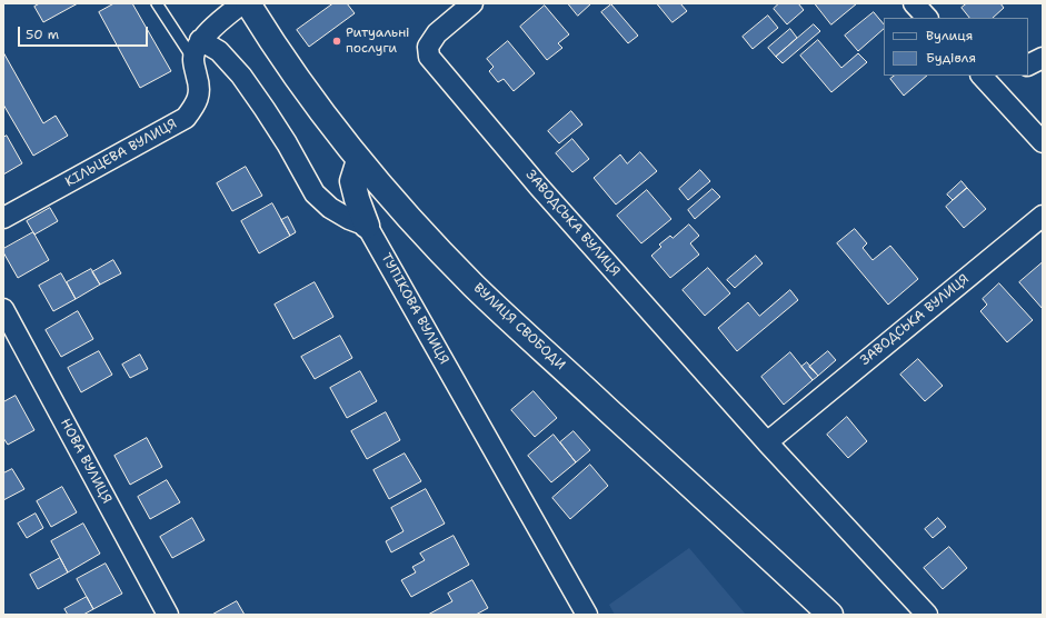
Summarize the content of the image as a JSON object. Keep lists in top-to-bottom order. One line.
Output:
{"streets":{"main road":["ВУЛИЦЯ СВОБОДИ"],"street":["КІЛЬЦЕВА ВУЛИЦЯ","ЗАВОДСЬКА ВУЛИЦЯ","ТУПІКОВА ВУЛИЦЯ","НОВА ВУЛИЦЯ"]},"places":["Ритуальні послуги"],"legend":["Вулиця","Будівля"],"scale_bar":"50 m"}
